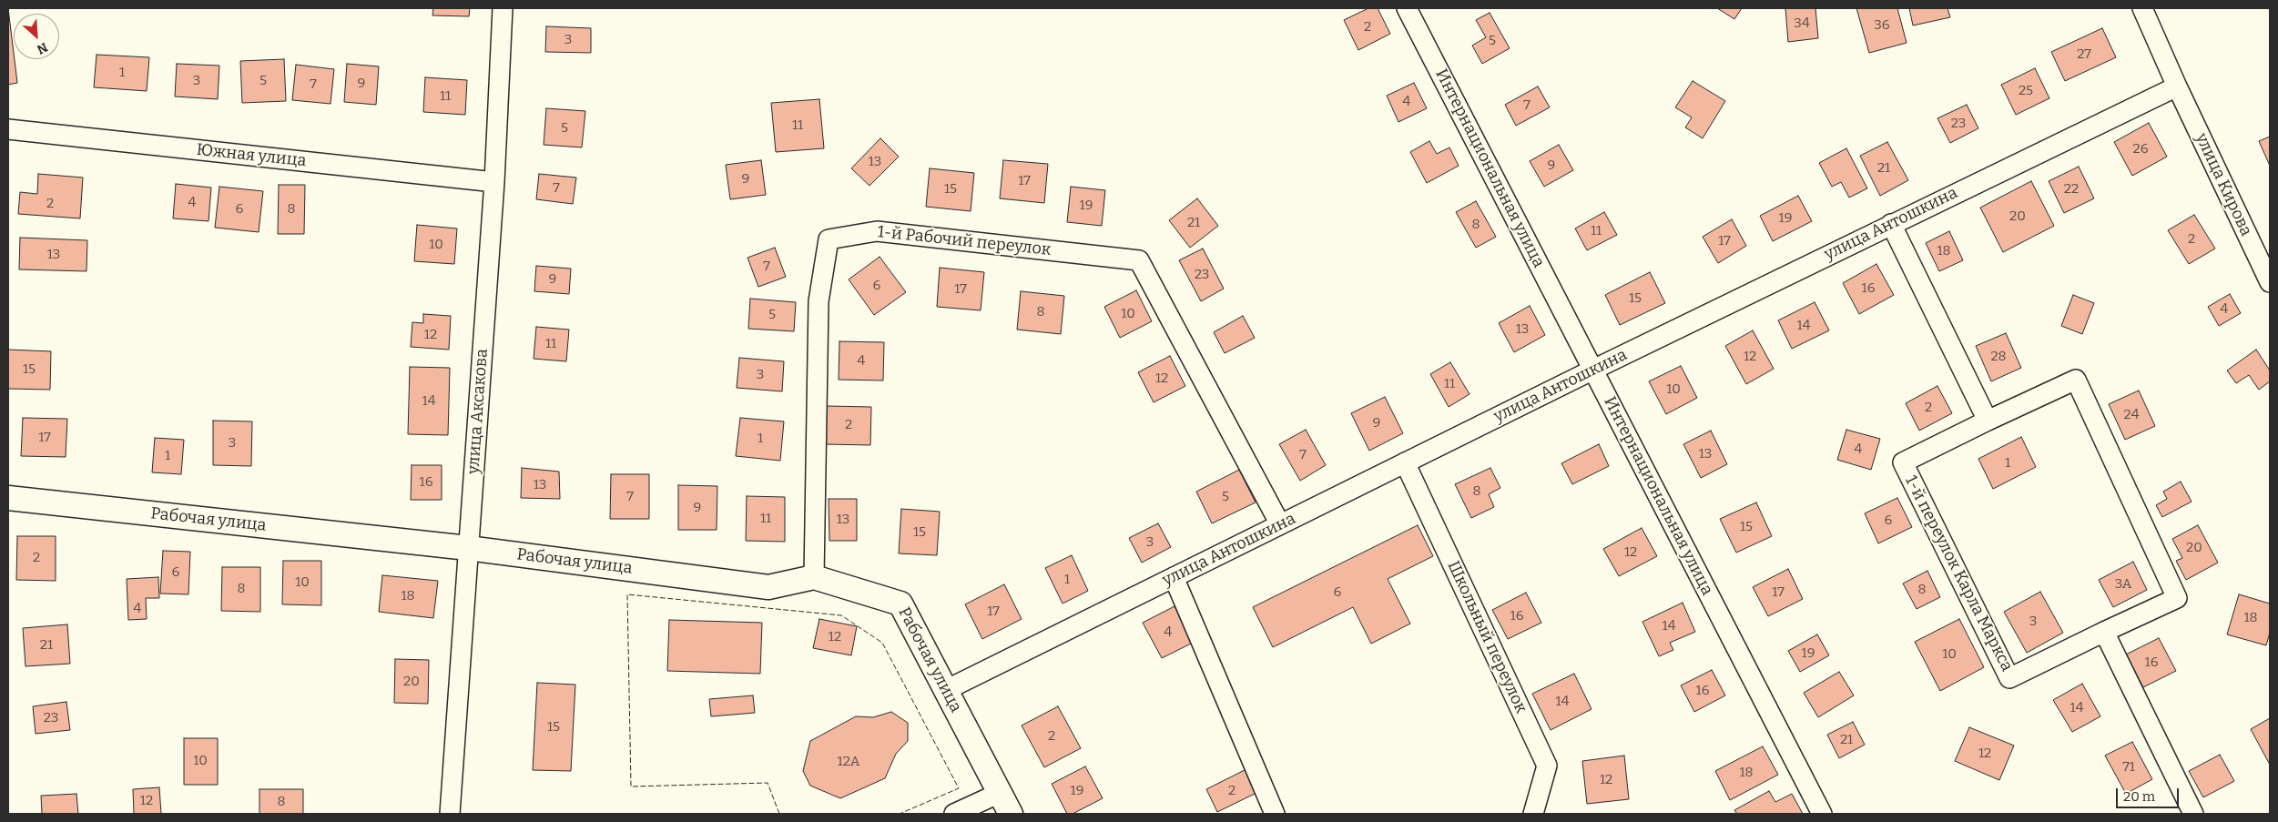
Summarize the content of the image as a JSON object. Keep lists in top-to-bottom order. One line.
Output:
{"streets":{"street":["Южная улица","Интернациональная улица","улица Кирова","улица Антошкина","1-й Рабочий переулок","улица Аксакова","Рабочая улица","1-й переулок Карла Маркса","Школьный переулок"]},"crossings":[["Южная улица","улица Аксакова"],["Интернациональная улица","улица Антошкина"],["улица Кирова","улица Антошкина"],["улица Антошкина","1-й Рабочий переулок"],["улица Антошкина","Рабочая улица"],["улица Антошкина","Школьный переулок"],["1-й Рабочий переулок","Рабочая улица"],["улица Аксакова","Рабочая улица"]],"house_numbers":["34","36","2","3","5","27","1","3","5","9","7","25","11","4","7","23","11","5","26","13","9","21","9","17","7","15","22","4","2","19","6","8","20","19","21","8","11","2","17","10","18","13","7","23","9","6","16","17","15","4","8","10","5","14","13","12","11","12","28","4","15","3","12","11","10","14","2","24","9","2","17","1","3","4","13","7","1","1","16","13","8","7","5","9","11","13","6","15","15","3","20","12","2","6","1","10","3А","8","8","6","17","18","4","17","16","18","3","14","4","12","21","19","10","16","20","16","14","14","23","15","2","21","12","10","12А","71","18","12","19","2","12","8"],"scale_bar":"20 m","north":"bottom right"}
